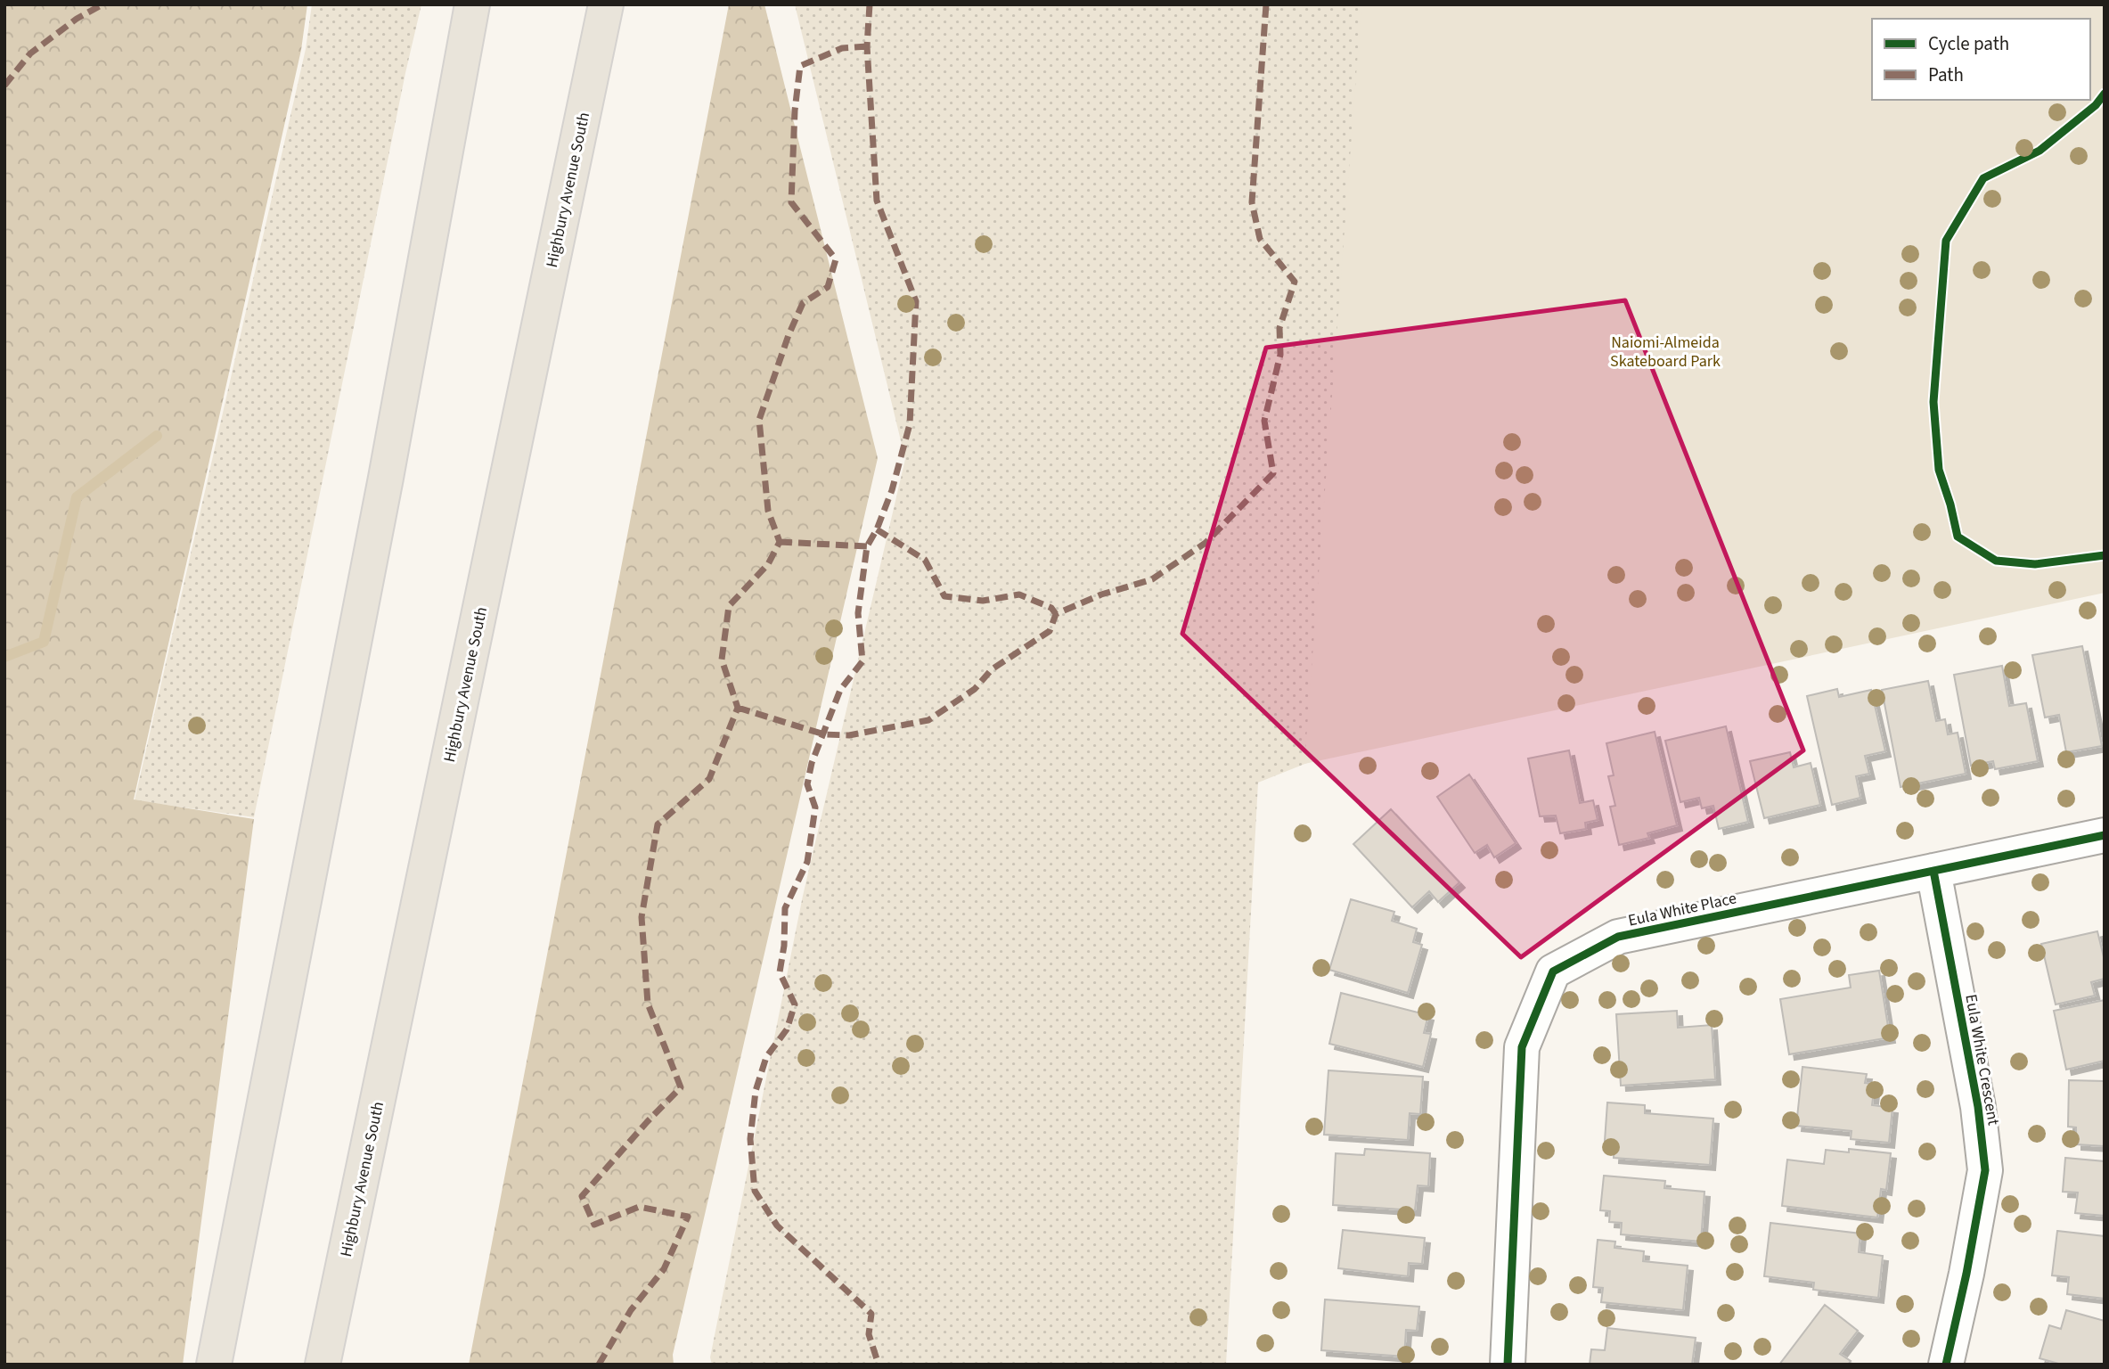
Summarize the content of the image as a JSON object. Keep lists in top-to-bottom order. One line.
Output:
{"streets":{"highway":["Highbury Avenue South"],"street":["Eula White Place","Eula White Crescent"]},"crossings":[["Eula White Place","Eula White Crescent"]],"parks":["Naiomi-Almeida Skateboard Park"],"legend":["Cycle path","Path"]}
